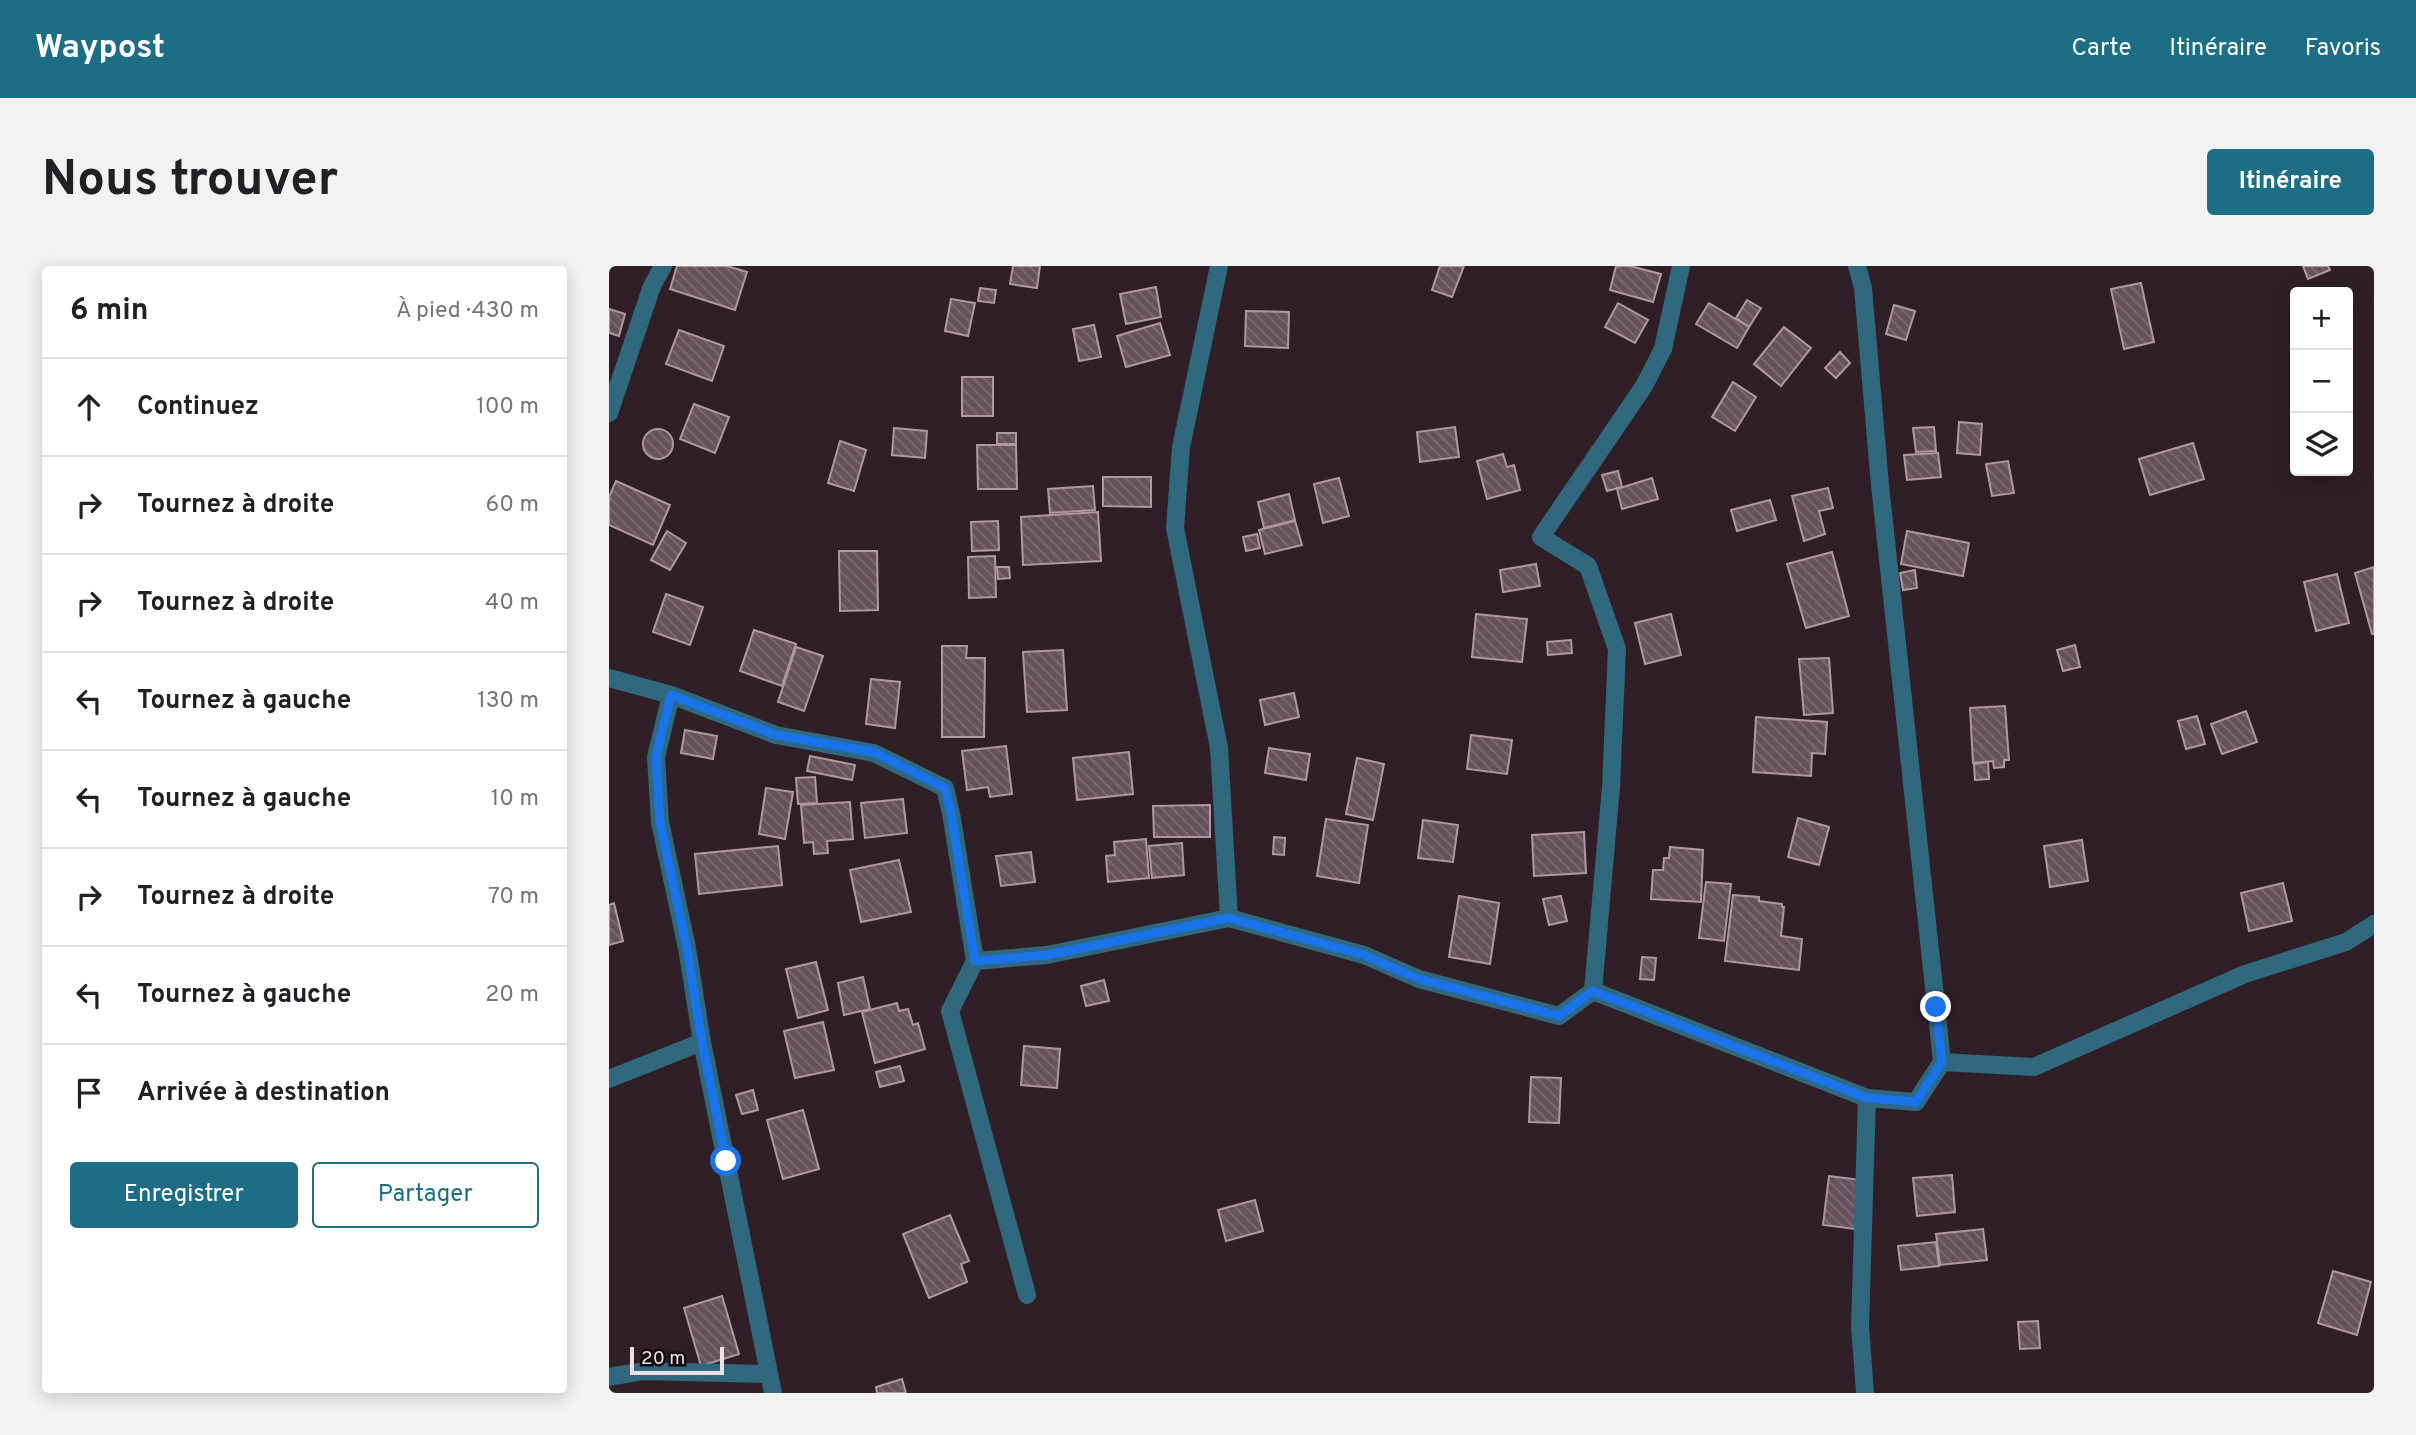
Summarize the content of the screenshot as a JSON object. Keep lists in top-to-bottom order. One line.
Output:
{"scale_bar":"20 m","page":{"header":"Waypost","nav":["Carte","Itinéraire","Favoris"],"buttons":["Itinéraire",["Enregistrer","Partager"]],"title":"Nous trouver","heading":["6 min","À pied · 430 m"],"map_buttons":["+","−"],"list":[["Continuez","100 m"],["Tournez à droite","60 m"],["Tournez à droite","40 m"],["Tournez à gauche","130 m"],["Tournez à gauche","10 m"],["Tournez à droite","70 m"],["Tournez à gauche","20 m"],"Arrivée à destination"],"scale":"20 m"}}
